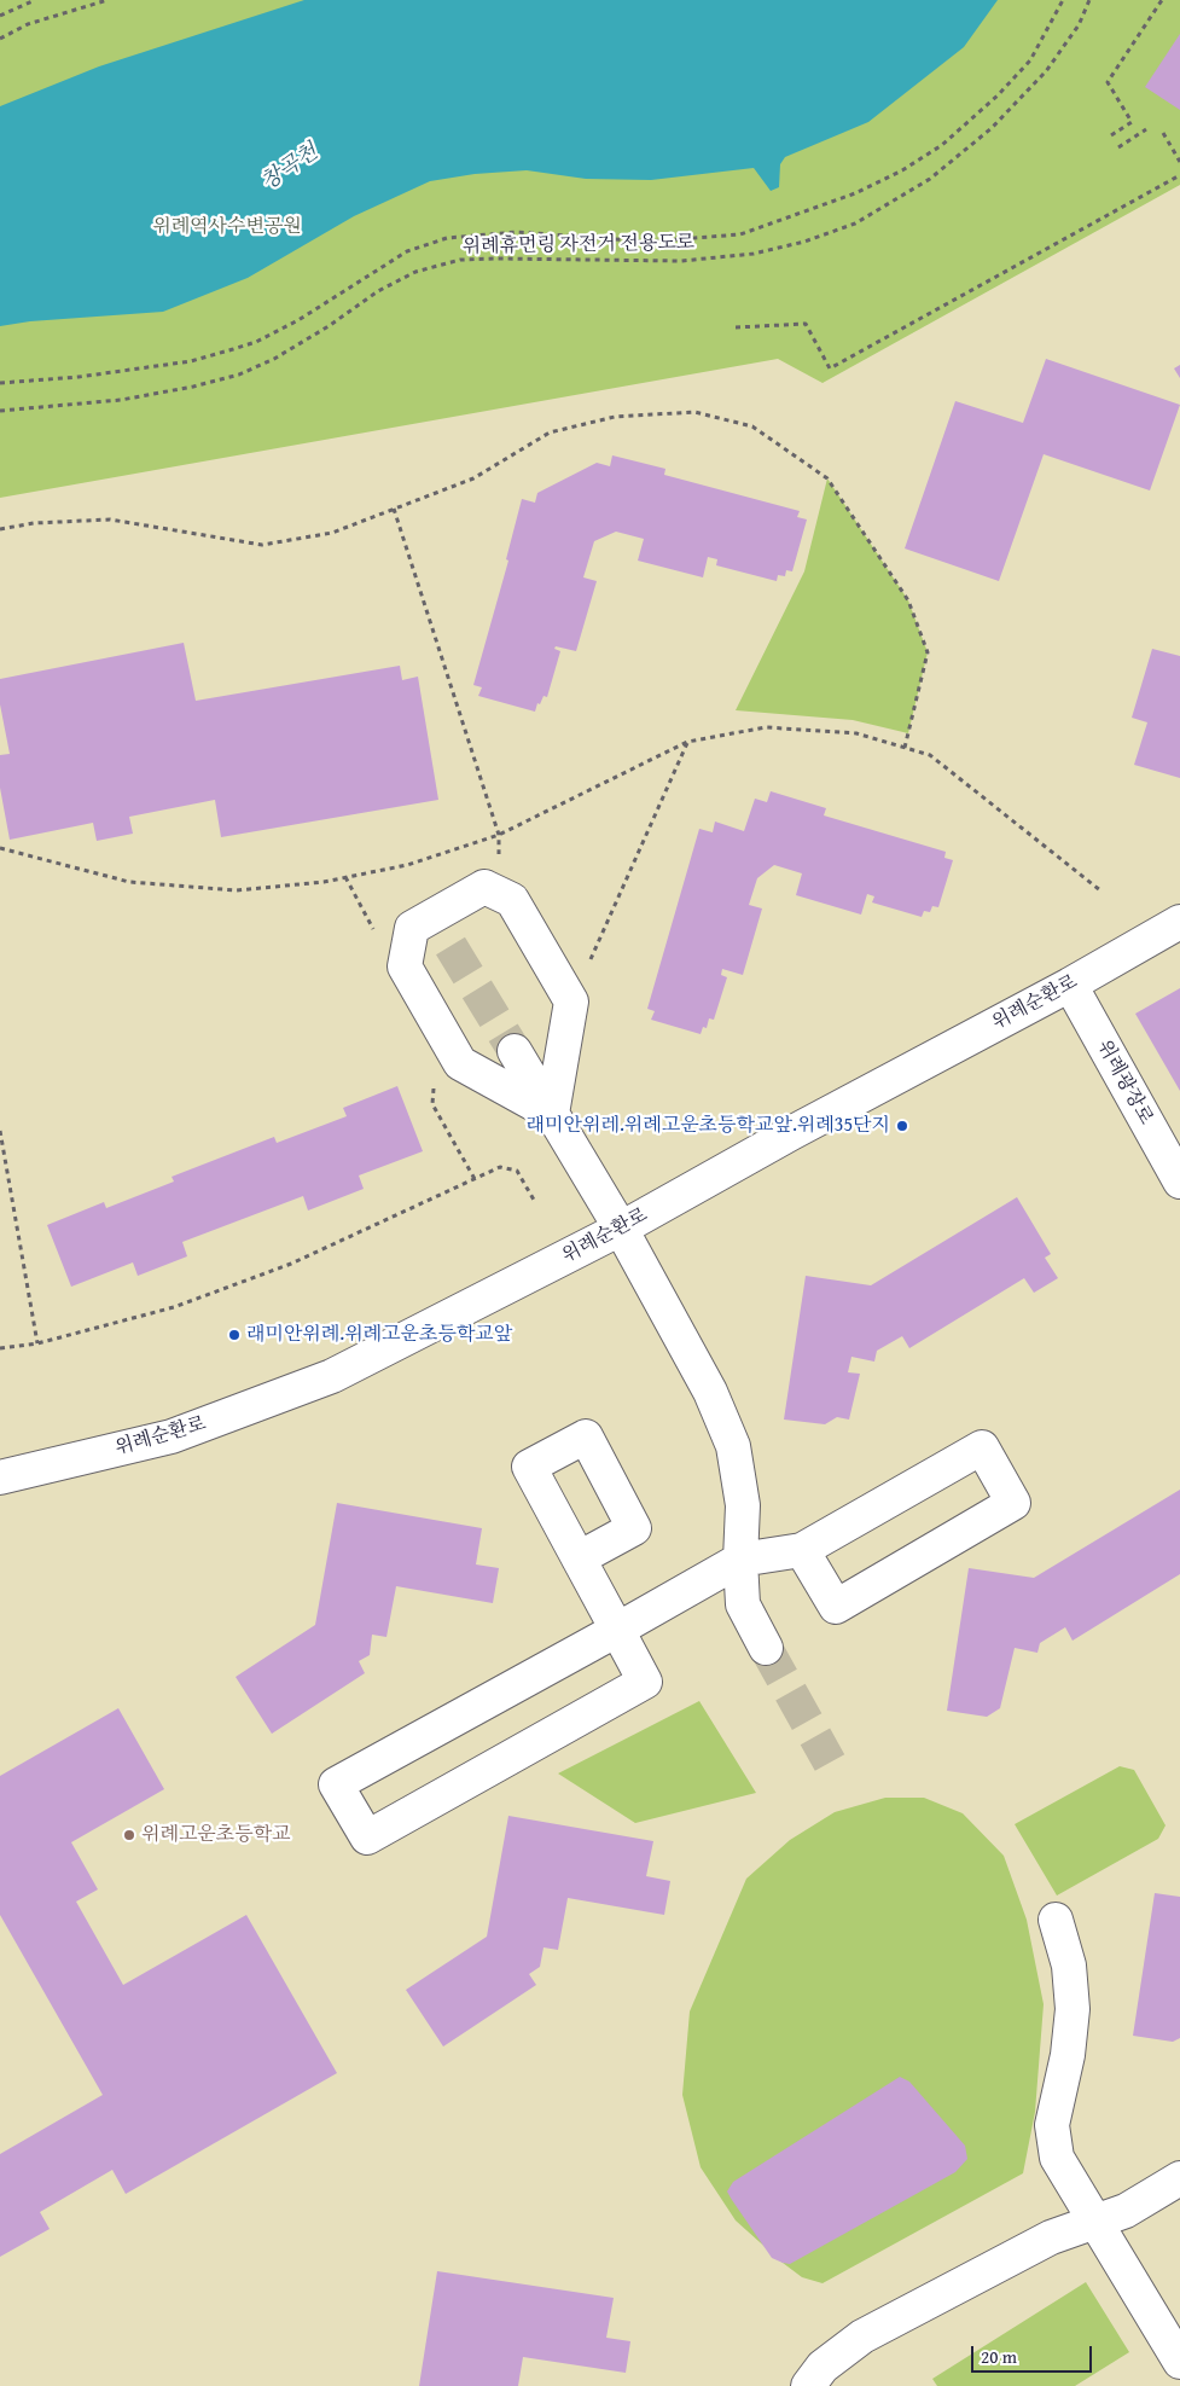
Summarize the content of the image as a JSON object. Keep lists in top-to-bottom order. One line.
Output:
{"streets":{"street":["위례순환로","위례광장로"],"path":["위례휴먼링 자전거 전용도로"]},"crossings":[["위례순환로","위례광장로"]],"water":["창곡천"],"parks":["위례역사수변공원"],"places":["래미안위레.위례고운초등학교앞.위례35단지","래미안위례.위례고운초등학교앞","위례고운초등학교"],"scale_bar":"20 m"}
